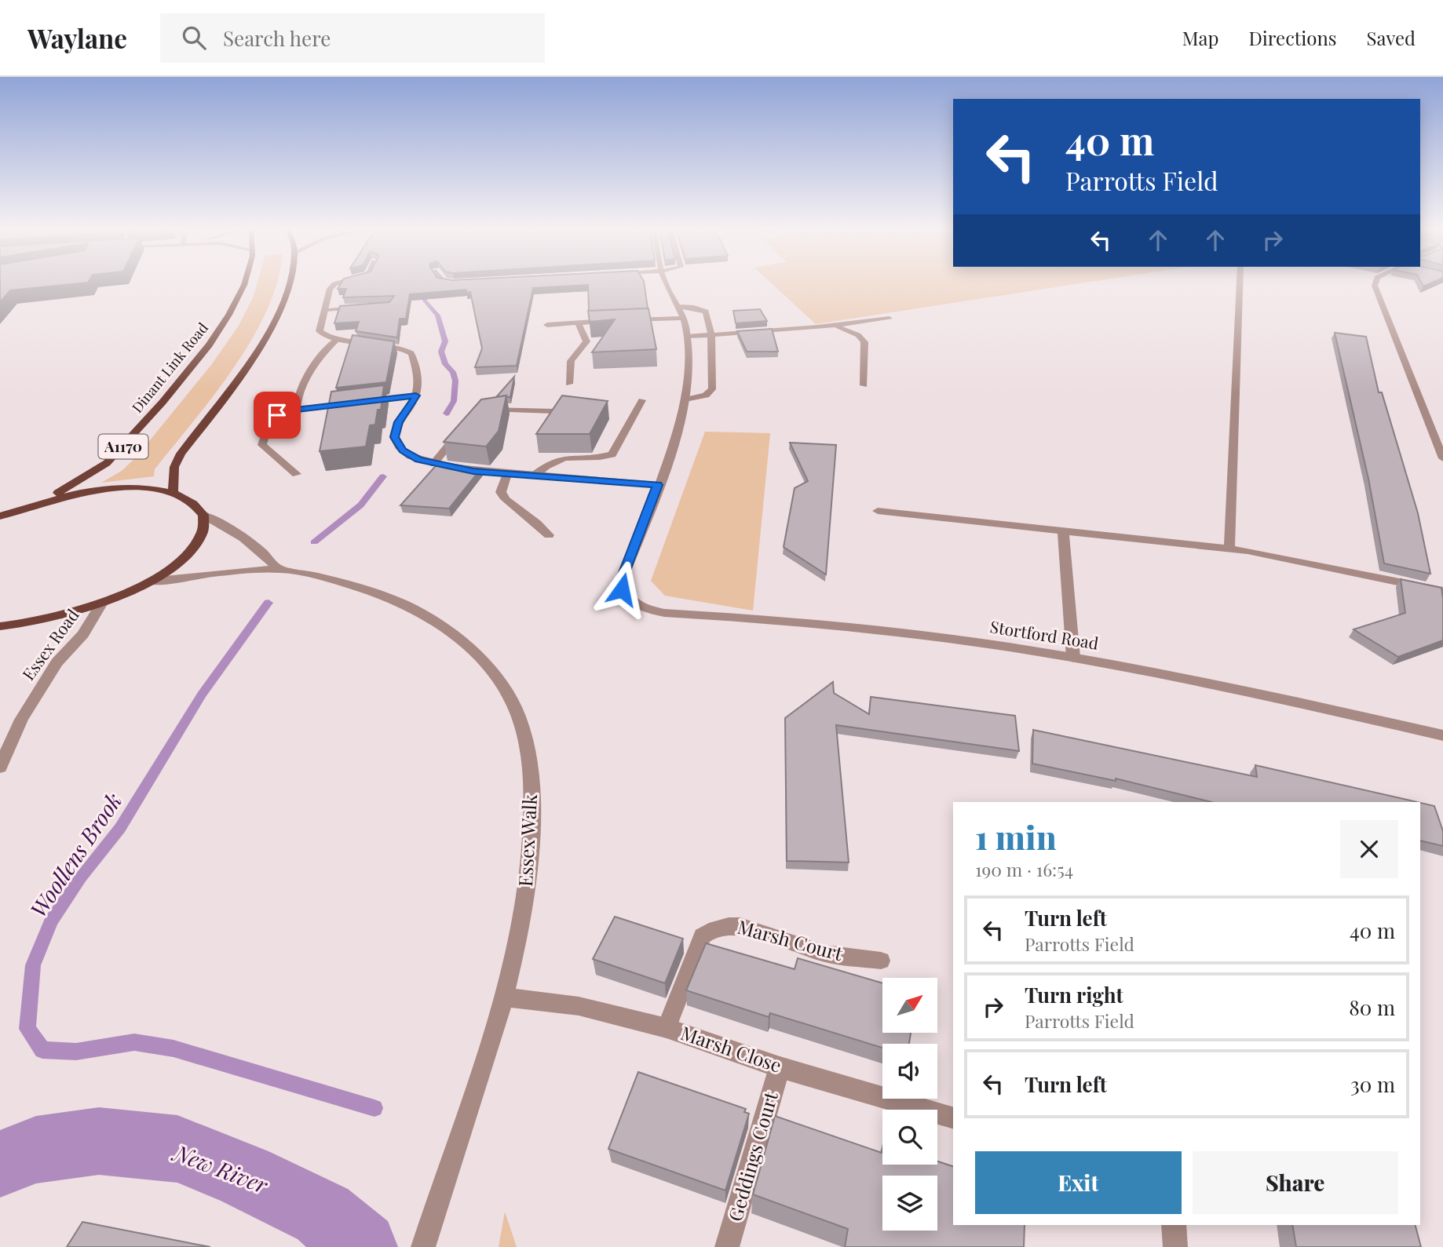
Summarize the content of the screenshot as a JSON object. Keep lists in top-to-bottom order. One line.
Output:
{"streets":{"main road":["Dinant Link Road","A1170"],"street":["Stortford Road","Essex Road","Essex Walk","Marsh Court","Marsh Close","Geddings Court"]},"crossings":[["Essex Walk","Marsh Close"],["Marsh Court","Marsh Close"],["Marsh Close","Geddings Court"]],"water":["Woollens Brook","New River"],"north":"top right","page":{"header":"Waylane","search":"Search here","nav":["Map","Directions","Saved"],"turn":["40 m","Parrotts Field"],"heading":["1 min","190 m · 16:54"],"list":[{"name":"Turn left","note":"Parrotts Field","value":"40 m"},{"name":"Turn right","note":"Parrotts Field","value":"80 m"},{"name":"Turn left","value":"30 m"}],"buttons":["Exit","Share"]}}
